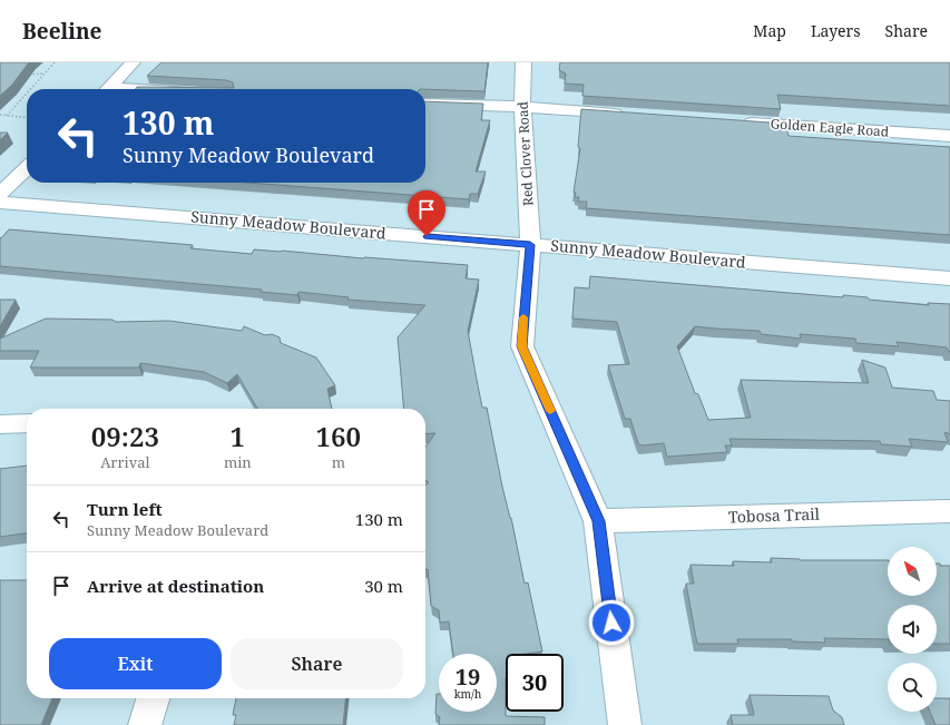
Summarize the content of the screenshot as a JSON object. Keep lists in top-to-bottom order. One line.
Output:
{"streets":{"street":["Golden Eagle Road","Red Clover Road","Sunny Meadow Boulevard","Tobosa Trail"]},"crossings":[["Red Clover Road","Sunny Meadow Boulevard"],["Red Clover Road","Tobosa Trail"]],"north":"top left","page":{"header":"Beeline","nav":["Map","Layers","Share"],"turn":["130 m","Sunny Meadow Boulevard"],"eta":["09:23","Arrival","1","min","160","m"],"list":[{"name":"Turn left","note":"Sunny Meadow Boulevard","value":"130 m"},{"name":"Arrive at destination","value":"30 m"}],"buttons":["Exit","Share"],"speed":"19 km/h","limit":"30"}}
